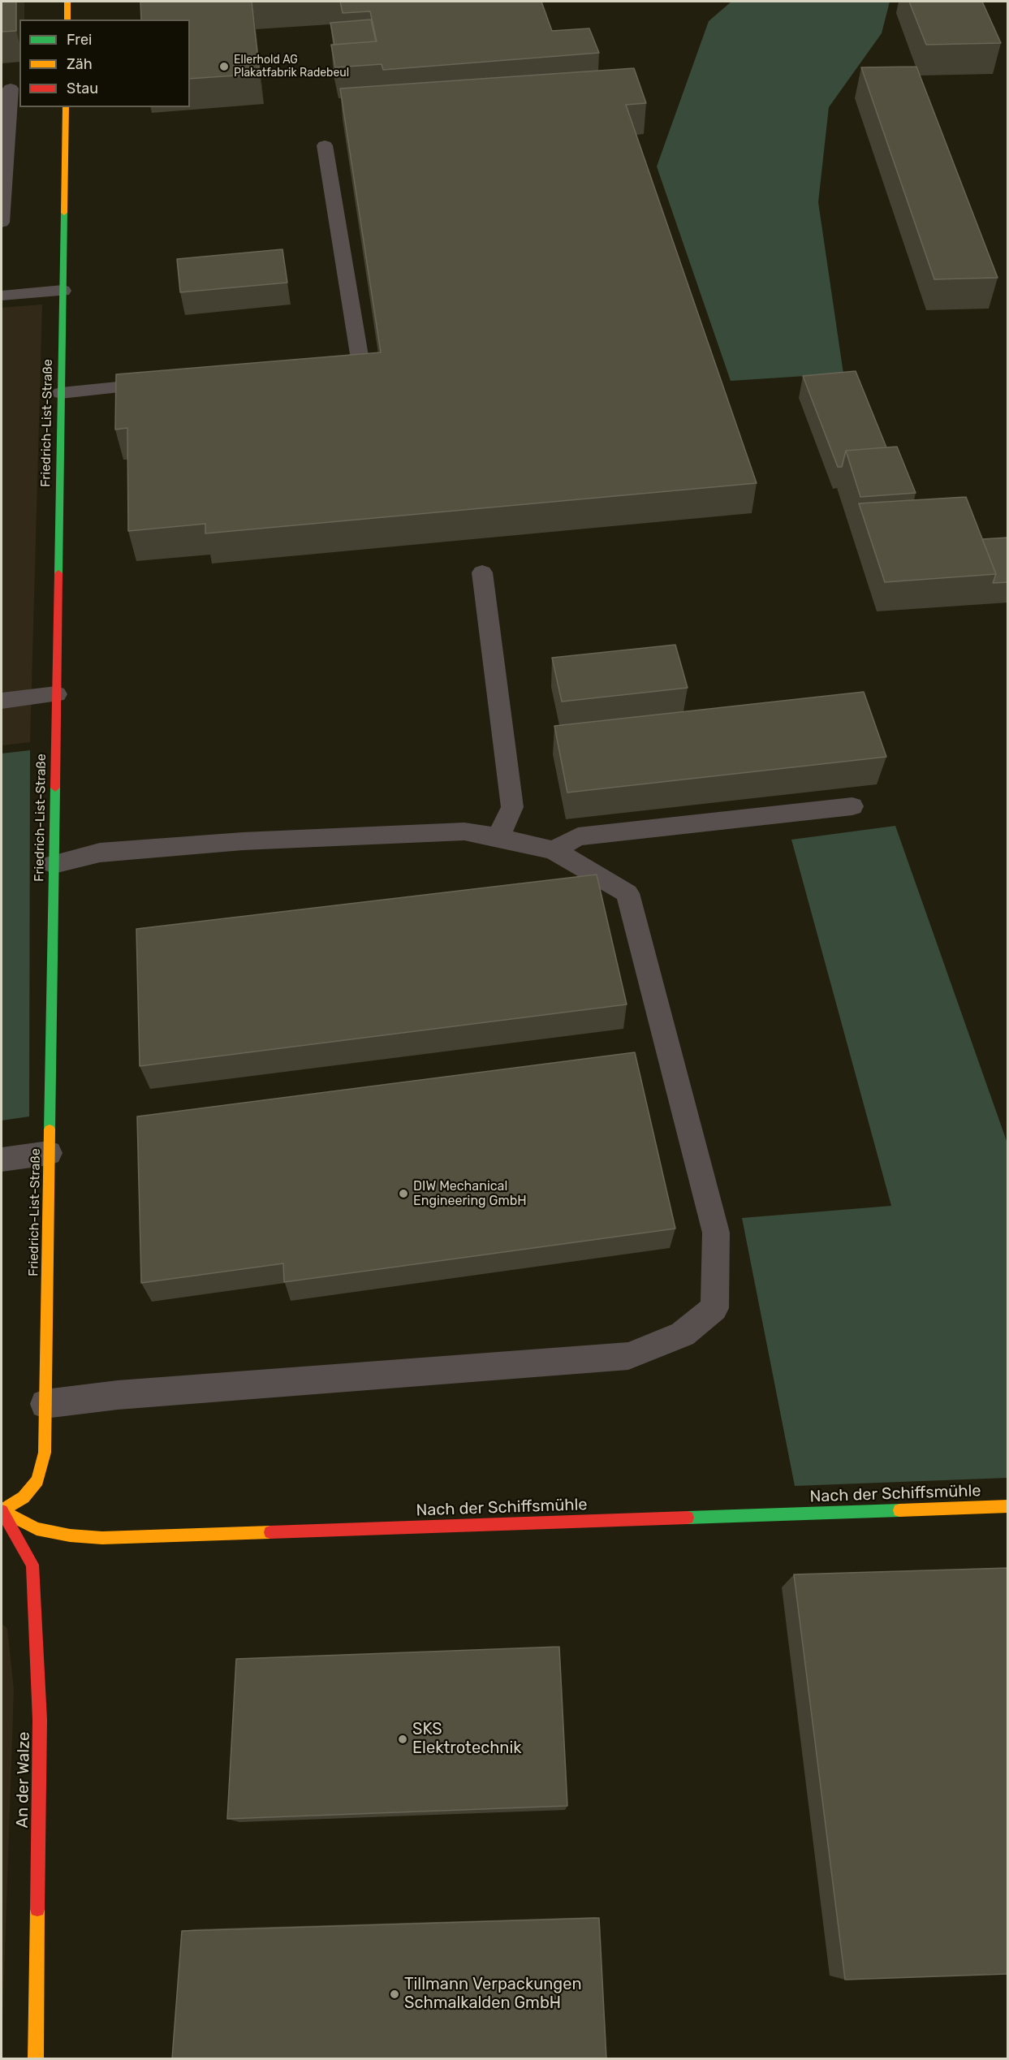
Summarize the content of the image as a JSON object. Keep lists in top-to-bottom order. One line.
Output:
{"streets":{"street":["Friedrich-List-Straße","Nach der Schiffsmühle","An der Walze"]},"crossings":[["Friedrich-List-Straße","Nach der Schiffsmühle"],["Friedrich-List-Straße","An der Walze"],["Nach der Schiffsmühle","An der Walze"]],"places":["Ellerhold AG Plakatfabrik Radebeul","DIW Mechanical Engineering GmbH","SKS Elektrotechnik","Tillmann Verpackungen Schmalkalden GmbH"],"legend":["Frei","Zäh","Stau"]}
